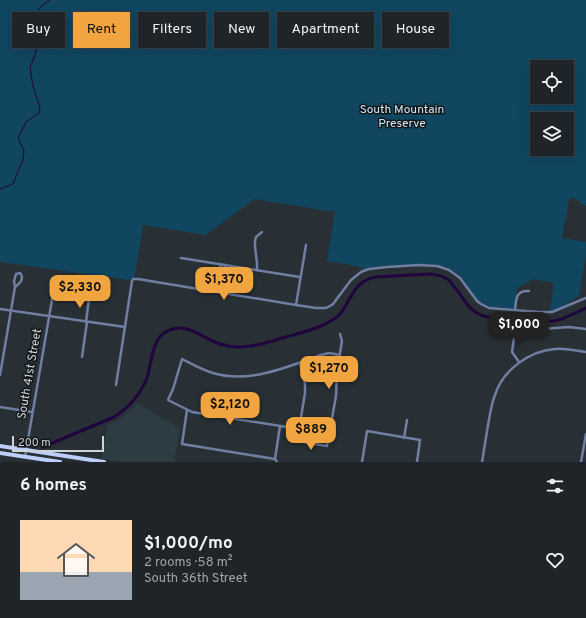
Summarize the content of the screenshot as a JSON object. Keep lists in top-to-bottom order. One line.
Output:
{"streets":{"street":["South 41st Street"]},"parks":["South Mountain Preserve"],"scale_bar":"200 m","page":{"chip":["Buy","Rent","Filters","New","Apartment","House"],"price":["$1,370","$2,330","$1,000","$1,270","$2,120","$889"],"scale":"200 m","heading":"6 homes","list":[{"name":"$1,000/mo","note":"2 rooms · 58 m² · South 36th Street"}]}}
